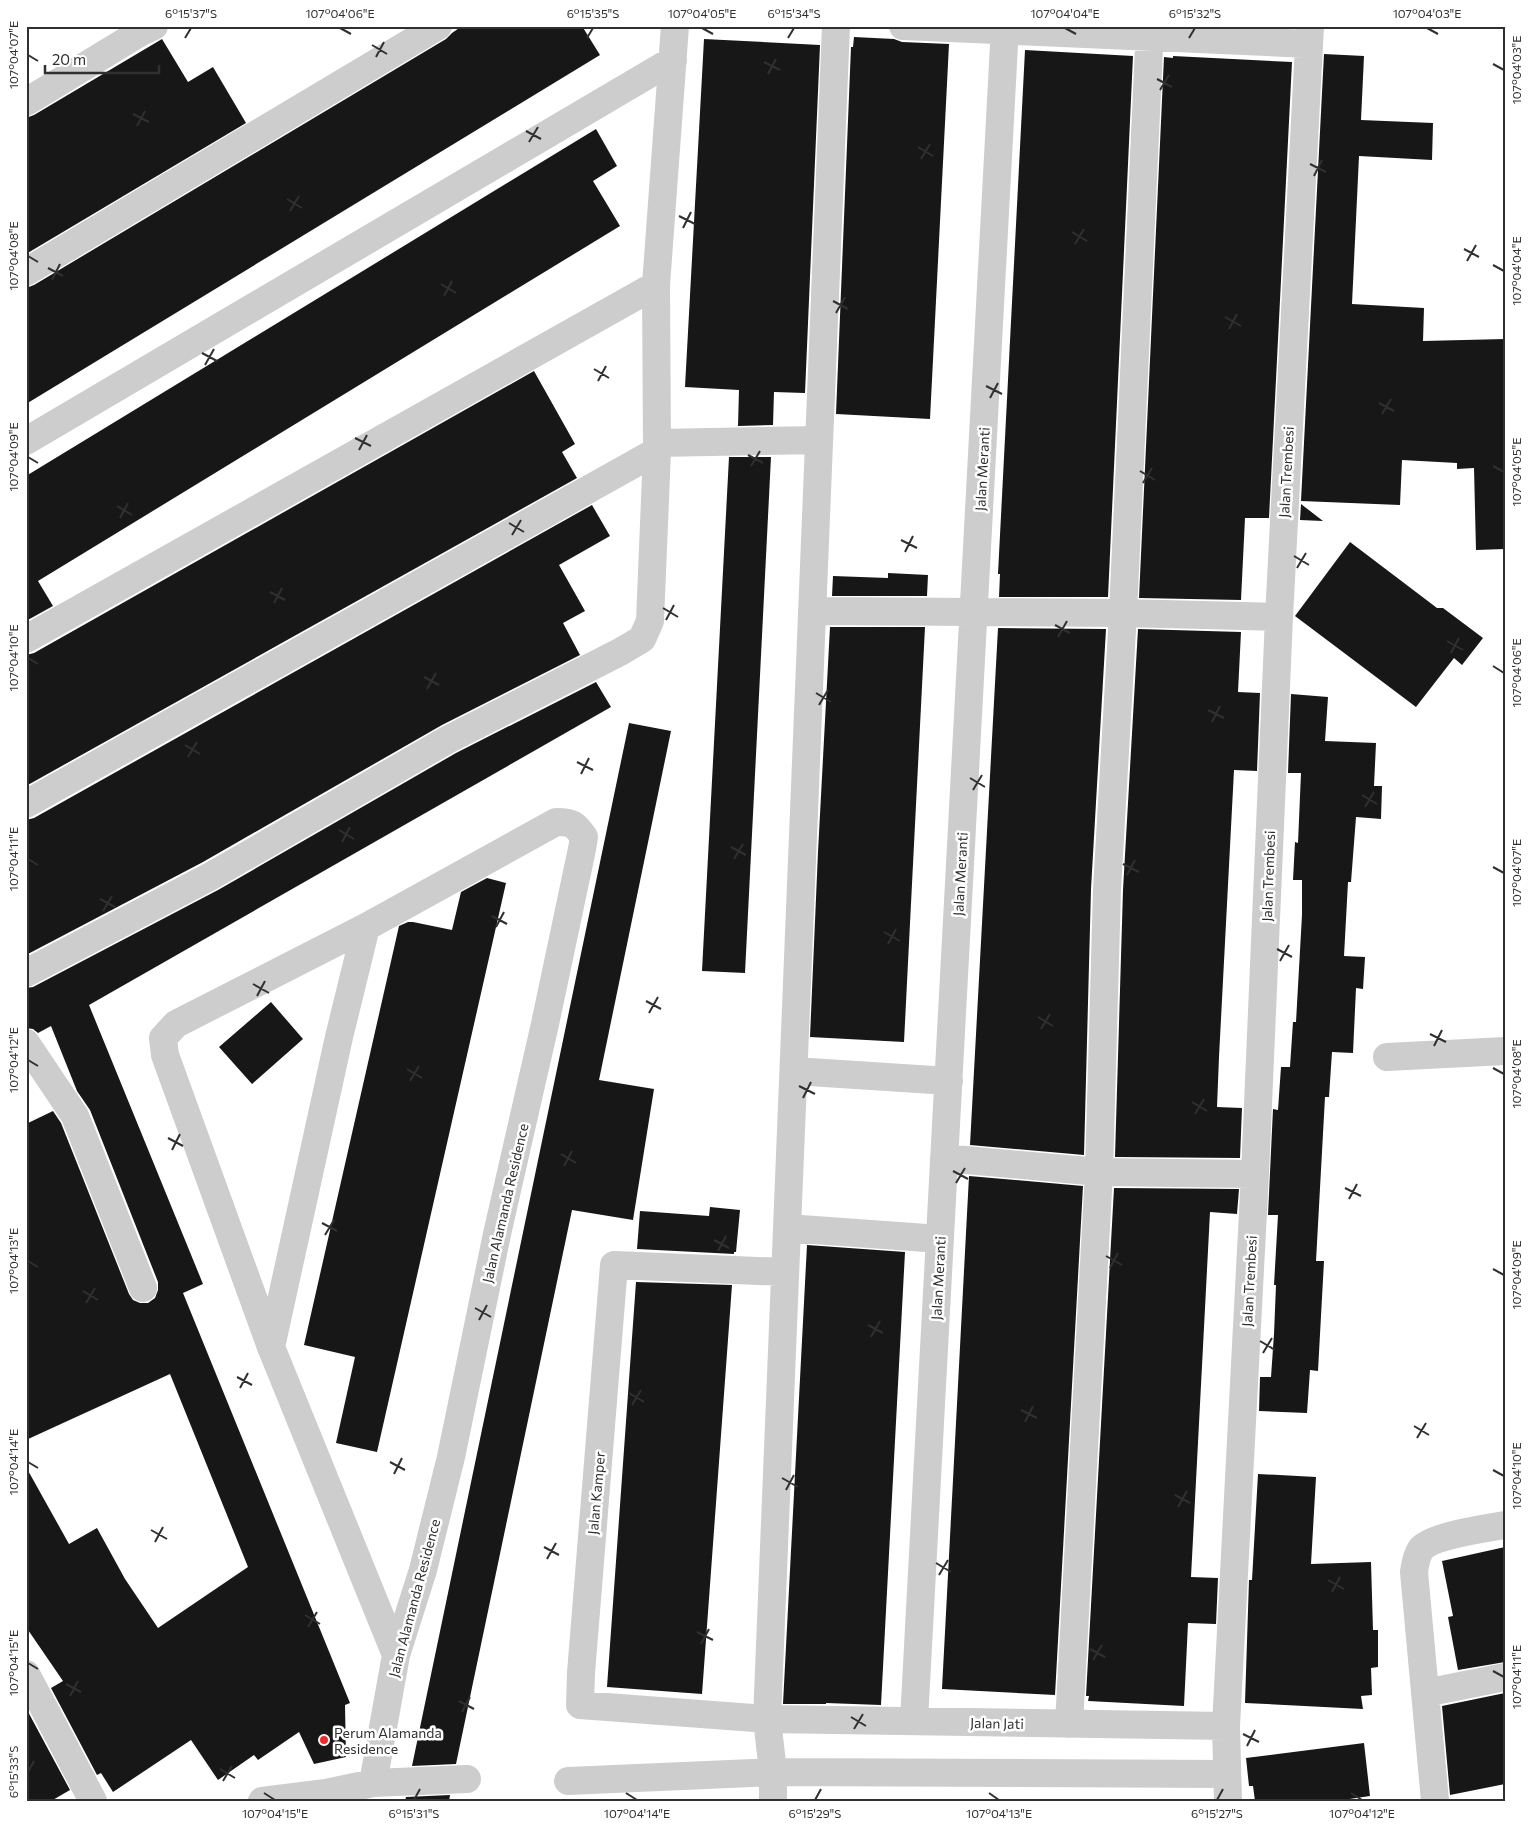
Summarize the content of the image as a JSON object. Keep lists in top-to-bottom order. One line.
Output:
{"streets":{"street":["Jalan Meranti","Jalan Trembesi","Jalan Alamanda Residence","Jalan Kamper","Jalan Jati"]},"crossings":[["Jalan Meranti","Jalan Jati"],["Jalan Trembesi","Jalan Jati"],["Jalan Kamper","Jalan Jati"]],"places":["Perum Alamanda Residence"],"scale_bar":"20 m","coordinates":["6°15'37\"S","107°04'06\"E","6°15'35\"S","107°04'05\"E","6°15'34\"S","107°04'04\"E","6°15'32\"S","107°04'03\"E","107°04'07\"E","107°04'08\"E","107°04'09\"E","107°04'10\"E","107°04'11\"E","107°04'12\"E","107°04'13\"E","107°04'14\"E","107°04'15\"E","6°15'33\"S","6°15'31\"S","6°15'29\"S","6°15'27\"S"]}
